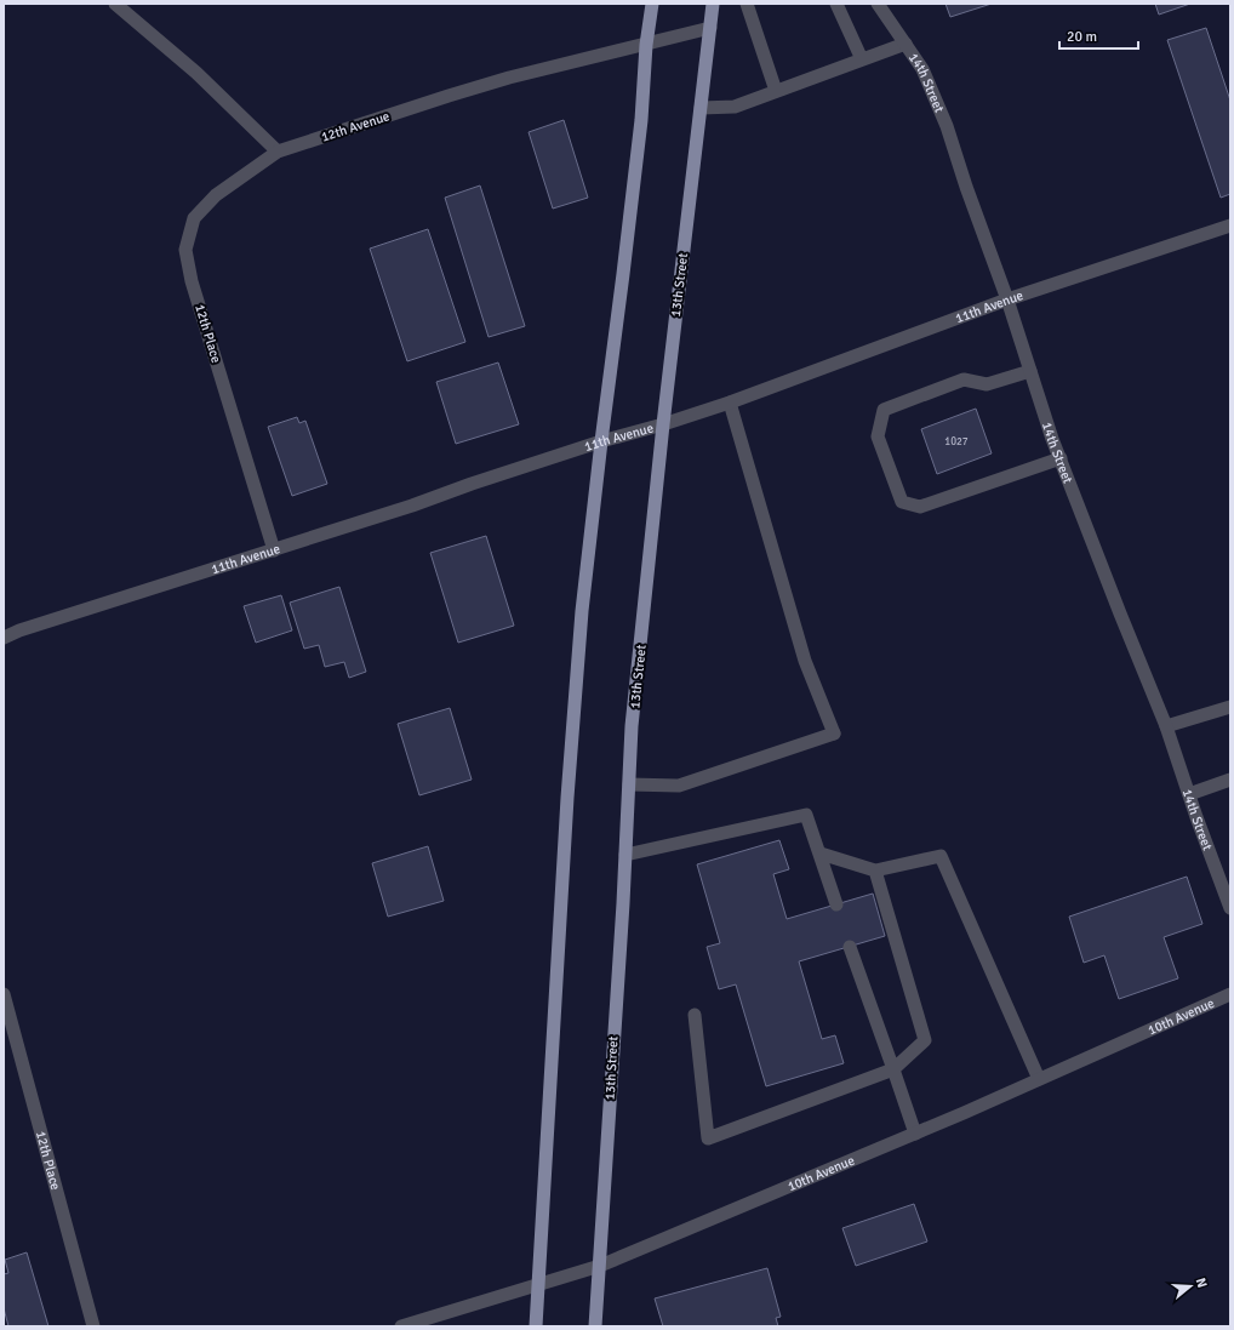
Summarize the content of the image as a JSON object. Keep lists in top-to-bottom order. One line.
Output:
{"streets":{"main road":["13th Street"],"street":["14th Street","12th Avenue","11th Avenue","12th Place","10th Avenue"]},"crossings":[["14th Street","11th Avenue"],["12th Avenue","13th Street"],["12th Avenue","12th Place"],["13th Street","11th Avenue"],["13th Street","10th Avenue"],["11th Avenue","12th Place"]],"house_numbers":["1027"],"scale_bar":"20 m","north":"right"}
